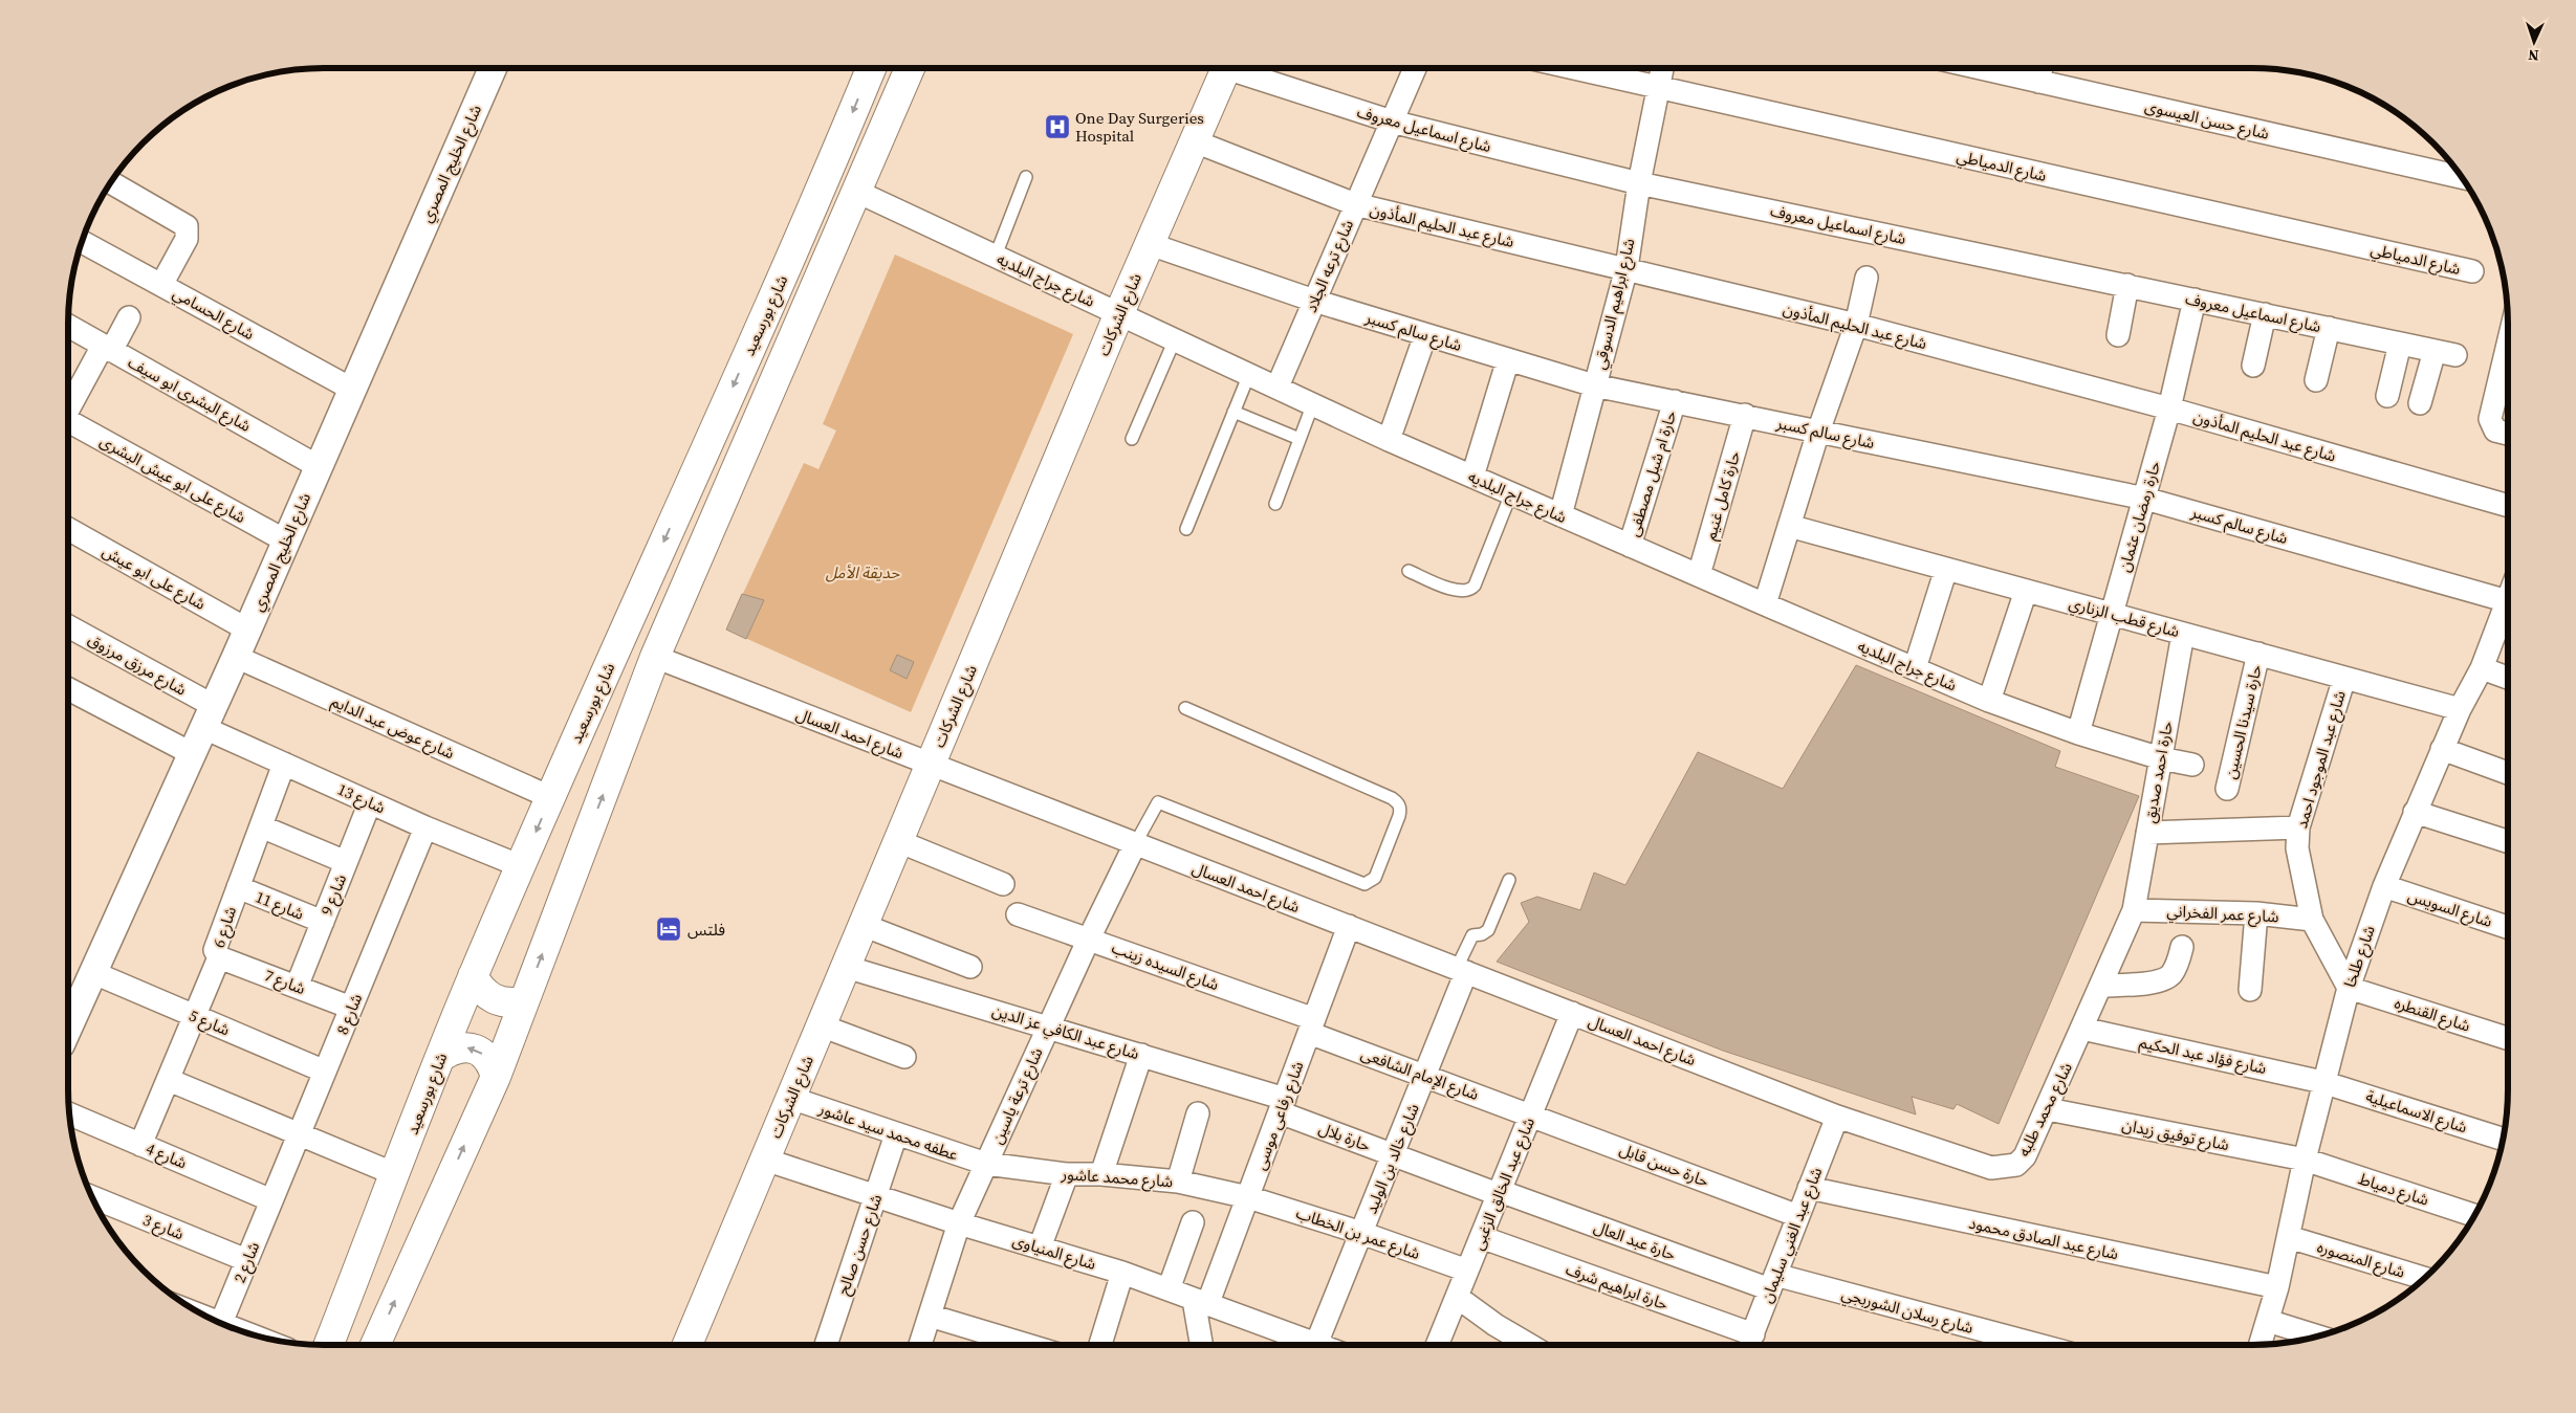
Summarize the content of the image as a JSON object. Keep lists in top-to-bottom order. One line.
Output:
{"streets":{"main road":["شارع الشركات","شارع بورسعيد"],"street":["شارع حسن العيسوى","شارع اسماعيل معروف","شارع الخليج المصري","شارع الدمياطي","شارع عبد الحليم المأذون","شارع ترعه الجلاد","شارع جراج البلديه","شارع ابراهيم الدسوقي","شارع الحسامي","شارع سالم كسبر","شارع البشرى ابو سيف","حارة ام شبل مصطفى","شارع على ابو عيش البشرى","حارة كامل غنيم","حارة رمضان عثمان","شارع على ابو عيش","شارع قطب الزناري","شارع مرزق مرزوق","حارة سيدنا الحسين","شارع عوض عبد الدايم","شارع احمد العسال","شارع عبد الموجود احمد","حارة احمد صديق","شارع 13","شارع 9","شارع 11","شارع السويس","شارع عمر الفخراني","شارع 6","شارع طلخا","شارع السيده زينب","شارع 7","شارع 8","شارع القنطره","شارع 5","شارع عبد الكافي عز الدين","شارع فؤاد عبد الحكيم","شارع الإمام الشافعى","شارع ترعة ياسين","شارع محمد طلبه","شارع الاسماعيلية","شارع رفاعى موسى","عطفه محمد سيد عاشور","شارع توفيق زيدان","حارة بلال","شارع 4","شارع خالد بن الوليد","حارة حسن قابل","شارع محمد عاشور","شارع عبد الخالق الزغبى","شارع دمياط","شارع 3","شارع عمر بن الخطاب","شارع عبد الغني سليمان","شارع عبد الصادق محمود","حارة عبد العال","شارع حسن صالح","شارع المنياوى","شارع المنصوره","شارع 2","حارة ابراهيم شرف","شارع رسلان الشوربجي"]},"crossings":[["شارع اسماعيل معروف","شارع ترعه الجلاد"],["شارع اسماعيل معروف","شارع ابراهيم الدسوقي"],["شارع اسماعيل معروف","حارة رمضان عثمان"],["شارع الخليج المصري","شارع الحسامي"],["شارع الخليج المصري","شارع البشرى ابو سيف"],["شارع الخليج المصري","شارع على ابو عيش البشرى"],["شارع الخليج المصري","شارع على ابو عيش"],["شارع الخليج المصري","شارع مرزق مرزوق"],["شارع الخليج المصري","شارع عوض عبد الدايم"],["شارع الخليج المصري","شارع 13"],["شارع الخليج المصري","شارع 5"],["شارع الدمياطي","شارع ابراهيم الدسوقي"],["شارع عبد الحليم المأذون","شارع ترعه الجلاد"],["شارع عبد الحليم المأذون","شارع ابراهيم الدسوقي"],["شارع عبد الحليم المأذون","شارع الشركات"],["شارع عبد الحليم المأذون","حارة رمضان عثمان"],["شارع ترعه الجلاد","شارع جراج البلديه"],["شارع ترعه الجلاد","شارع سالم كسبر"],["شارع جراج البلديه","شارع ابراهيم الدسوقي"],["شارع جراج البلديه","شارع الشركات"],["شارع جراج البلديه","حارة ام شبل مصطفى"],["شارع جراج البلديه","حارة كامل غنيم"],["شارع جراج البلديه","حارة رمضان عثمان"],["شارع جراج البلديه","حارة احمد صديق"],["شارع ابراهيم الدسوقي","شارع سالم كسبر"],["شارع الشركات","شارع سالم كسبر"],["شارع الشركات","شارع احمد العسال"],["شارع الشركات","شارع عبد الكافي عز الدين"],["شارع الشركات","عطفه محمد سيد عاشور"],["شارع الشركات","شارع المنياوى"],["شارع بورسعيد","شارع عوض عبد الدايم"],["شارع بورسعيد","شارع 13"],["شارع سالم كسبر","حارة ام شبل مصطفى"],["شارع سالم كسبر","حارة كامل غنيم"],["شارع سالم كسبر","حارة رمضان عثمان"],["حارة رمضان عثمان","شارع قطب الزناري"],["شارع قطب الزناري","حارة سيدنا الحسين"],["شارع قطب الزناري","شارع عبد الموجود احمد"],["شارع قطب الزناري","حارة احمد صديق"],["شارع قطب الزناري","شارع طلخا"],["شارع مرزق مرزوق","شارع 13"],["شارع احمد العسال","شارع ترعة ياسين"],["شارع احمد العسال","شارع محمد طلبه"],["شارع احمد العسال","شارع رفاعى موسى"],["شارع احمد العسال","شارع خالد بن الوليد"],["شارع احمد العسال","شارع عبد الخالق الزغبى"],["شارع احمد العسال","شارع عبد الغني سليمان"],["شارع عبد الموجود احمد","شارع عمر الفخراني"],["شارع عبد الموجود احمد","شارع طلخا"],["شارع عبد الموجود احمد","شارع القنطره"],["حارة احمد صديق","شارع عمر الفخراني"],["حارة احمد صديق","شارع محمد طلبه"],["شارع 13","شارع 9"],["شارع 13","شارع 6"],["شارع 13","شارع 8"],["شارع 9","شارع 11"],["شارع 9","شارع 7"],["شارع 11","شارع 6"],["شارع السويس","شارع طلخا"],["شارع عمر الفخراني","شارع محمد طلبه"],["شارع 6","شارع 7"],["شارع 6","شارع 5"],["شارع 6","شارع 4"],["شارع طلخا","شارع القنطره"],["شارع طلخا","شارع فؤاد عبد الحكيم"],["شارع طلخا","شارع الاسماعيلية"],["شارع طلخا","شارع توفيق زيدان"],["شارع طلخا","شارع دمياط"],["شارع طلخا","شارع عبد الصادق محمود"],["شارع طلخا","شارع المنصوره"],["شارع السيده زينب","شارع الإمام الشافعى"],["شارع السيده زينب","شارع ترعة ياسين"],["شارع السيده زينب","شارع رفاعى موسى"],["شارع 7","شارع 8"],["شارع 8","شارع 5"],["شارع 8","شارع 4"],["شارع 8","شارع 2"],["شارع عبد الكافي عز الدين","شارع ترعة ياسين"],["شارع عبد الكافي عز الدين","شارع رفاعى موسى"],["شارع عبد الكافي عز الدين","حارة بلال"],["شارع فؤاد عبد الحكيم","شارع محمد طلبه"],["شارع فؤاد عبد الحكيم","شارع الاسماعيلية"],["شارع الإمام الشافعى","شارع رفاعى موسى"],["شارع الإمام الشافعى","شارع خالد بن الوليد"],["شارع الإمام الشافعى","حارة حسن قابل"],["شارع الإمام الشافعى","شارع عبد الخالق الزغبى"],["شارع ترعة ياسين","عطفه محمد سيد عاشور"],["شارع ترعة ياسين","شارع محمد عاشور"],["شارع ترعة ياسين","شارع المنياوى"],["شارع محمد طلبه","شارع توفيق زيدان"],["شارع محمد طلبه","شارع عبد الغني سليمان"],["شارع رفاعى موسى","حارة بلال"],["شارع رفاعى موسى","شارع محمد عاشور"],["شارع رفاعى موسى","شارع عمر بن الخطاب"],["شارع رفاعى موسى","شارع المنياوى"],["عطفه محمد سيد عاشور","شارع محمد عاشور"],["عطفه محمد سيد عاشور","شارع حسن صالح"],["شارع توفيق زيدان","شارع دمياط"],["حارة بلال","شارع خالد بن الوليد"],["حارة بلال","شارع عبد الخالق الزغبى"],["حارة بلال","حارة عبد العال"],["شارع 4","شارع 2"],["شارع خالد بن الوليد","شارع عمر بن الخطاب"],["شارع خالد بن الوليد","شارع المنياوى"],["حارة حسن قابل","شارع عبد الخالق الزغبى"],["حارة حسن قابل","شارع عبد الغني سليمان"],["شارع محمد عاشور","شارع عمر بن الخطاب"],["شارع عبد الخالق الزغبى","شارع عمر بن الخطاب"],["شارع عبد الخالق الزغبى","حارة عبد العال"],["شارع عبد الخالق الزغبى","حارة ابراهيم شرف"],["شارع 3","شارع 2"],["شارع عبد الغني سليمان","شارع عبد الصادق محمود"],["شارع عبد الغني سليمان","حارة عبد العال"],["شارع عبد الغني سليمان","شارع رسلان الشوربجي"],["حارة عبد العال","شارع رسلان الشوربجي"],["شارع حسن صالح","شارع المنياوى"]],"parks":["حديقة الأمل"],"places":{"hospital":["One Day Surgeries Hospital"],"hotel":["فلتس"]},"north":"bottom"}
